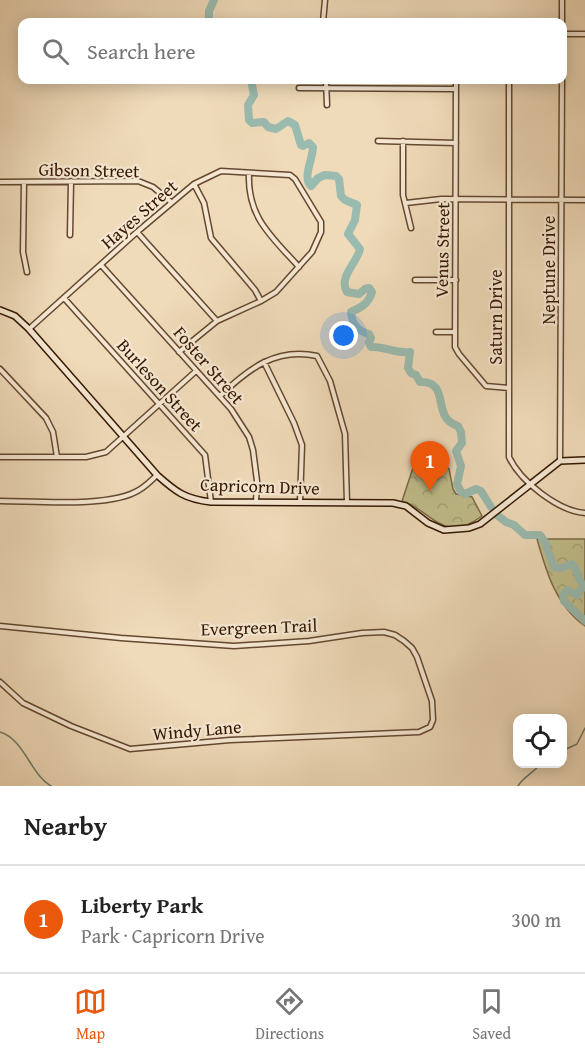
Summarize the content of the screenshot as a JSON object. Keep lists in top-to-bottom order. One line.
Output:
{"streets":{"street":["Gibson Street","Hayes Street","Venus Street","Neptune Drive","Saturn Drive","Foster Street","Burleson Street","Capricorn Drive","Evergreen Trail","Windy Lane"]},"crossings":[["Gibson Street","Hayes Street"],["Hayes Street","Foster Street"],["Hayes Street","Burleson Street"],["Hayes Street","Capricorn Drive"],["Venus Street","Saturn Drive"],["Neptune Drive","Capricorn Drive"],["Saturn Drive","Capricorn Drive"],["Foster Street","Capricorn Drive"],["Burleson Street","Capricorn Drive"],["Evergreen Trail","Windy Lane"]],"page":{"search":"Search here","pins":"1","heading":"Nearby","list":[{"mark":"1","name":"Liberty Park","note":"Park · Capricorn Drive","value":"300 m"}],"nav":["Map","Directions","Saved"]}}
